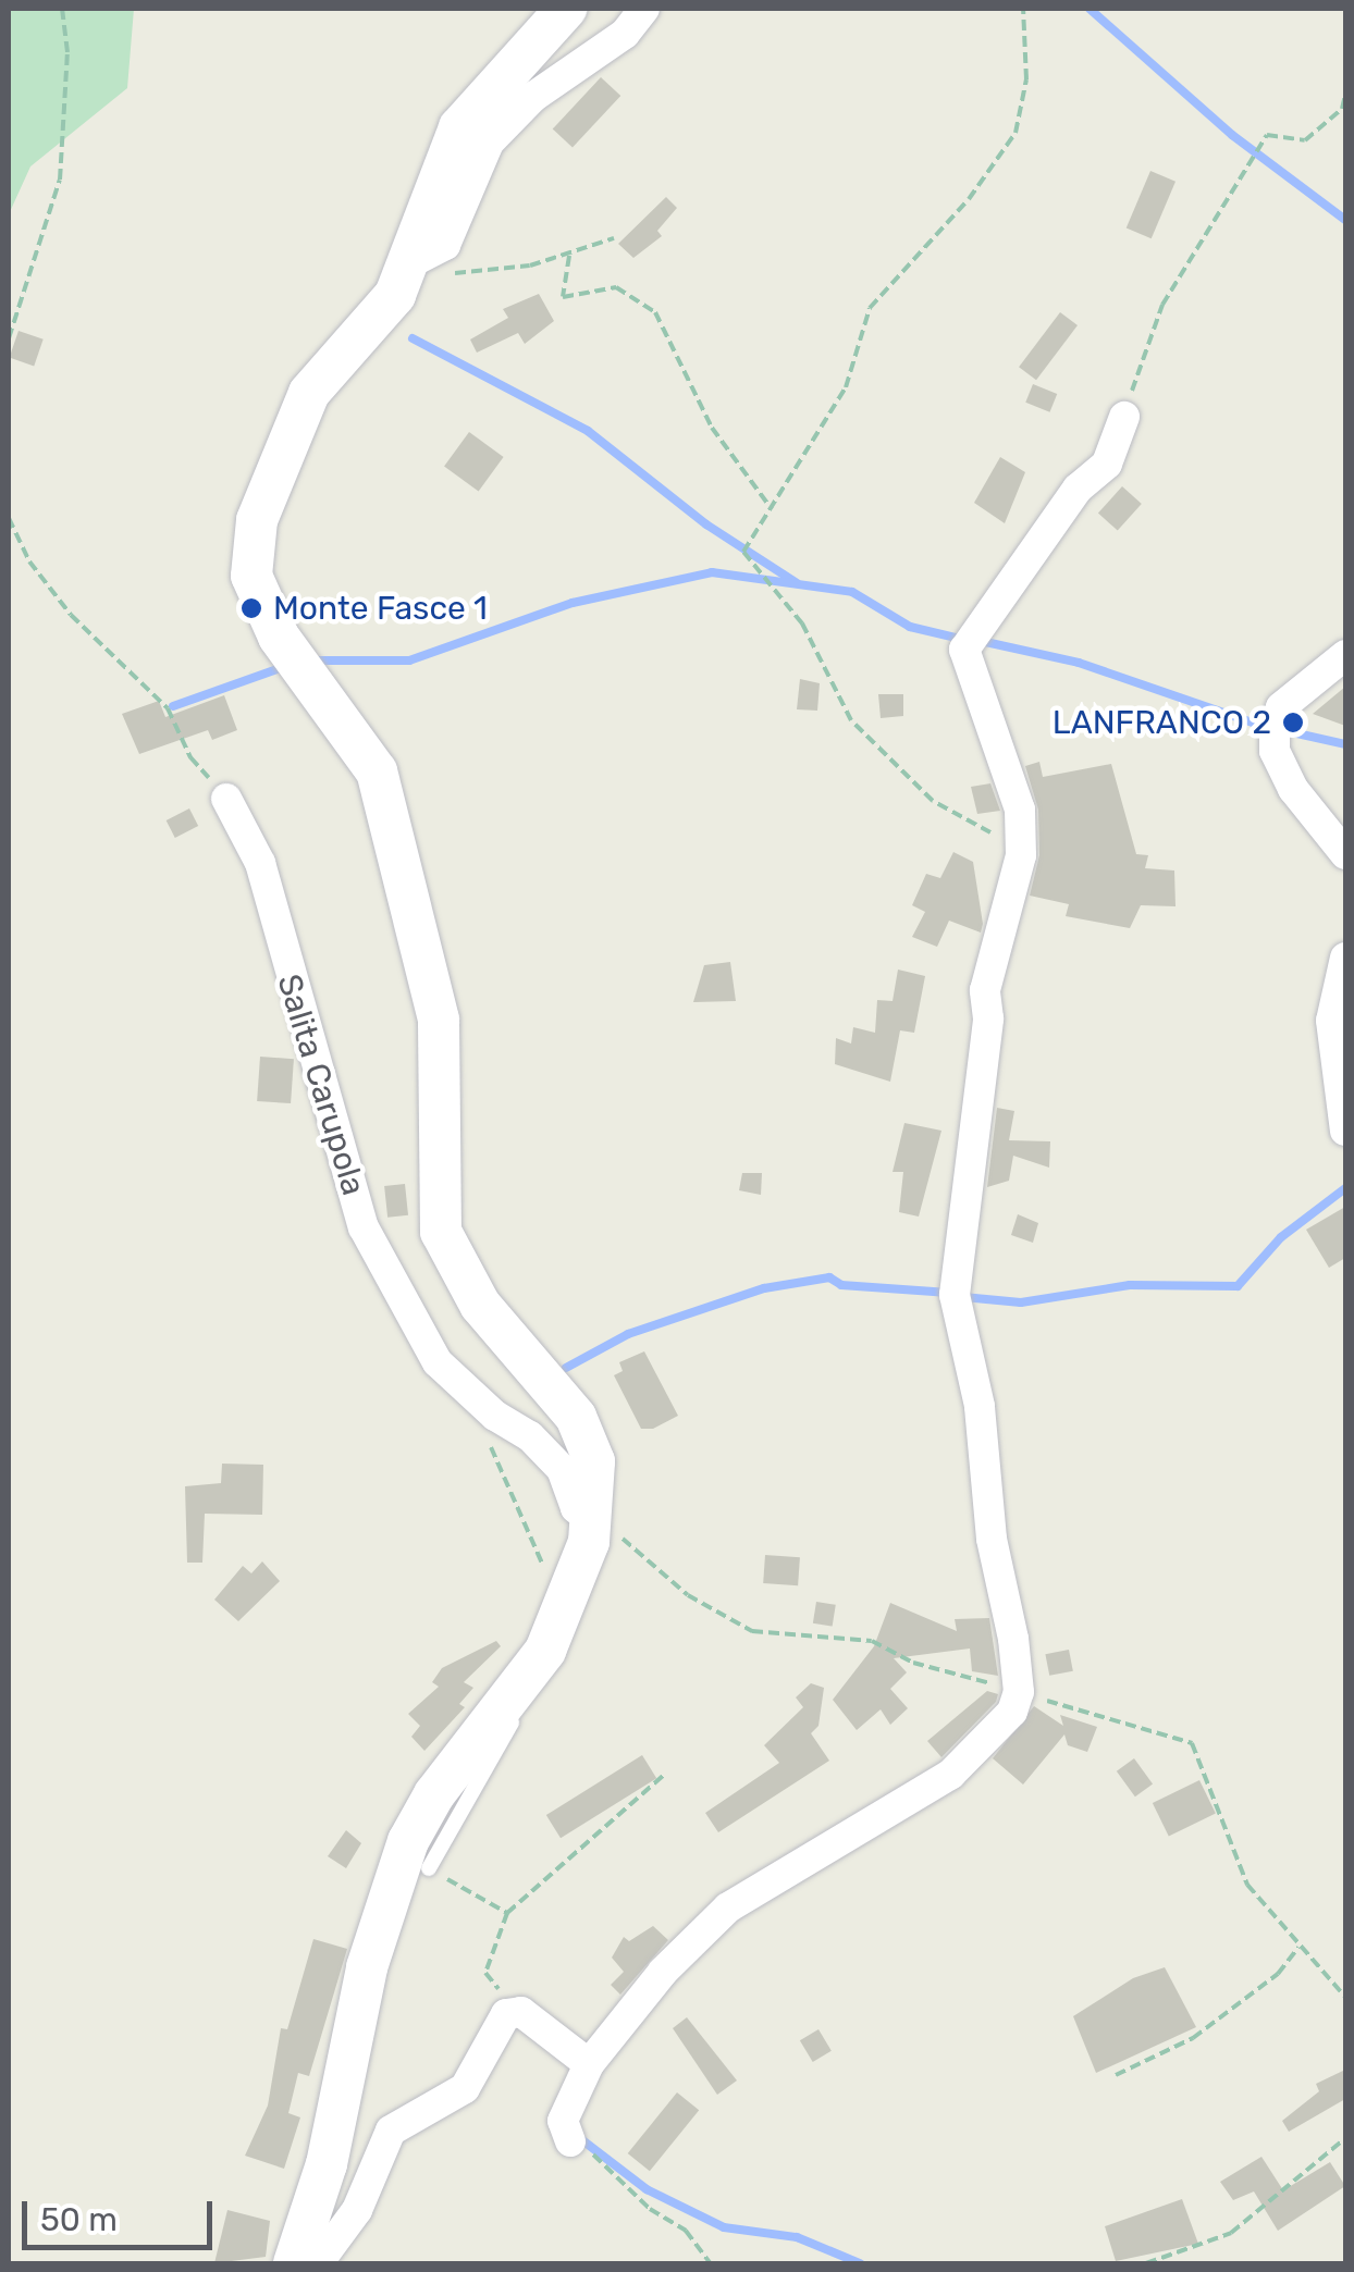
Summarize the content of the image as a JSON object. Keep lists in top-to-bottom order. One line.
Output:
{"streets":{"street":["Salita Carupola"]},"places":["Monte Fasce 1","LANFRANCO 2"],"scale_bar":"50 m"}
